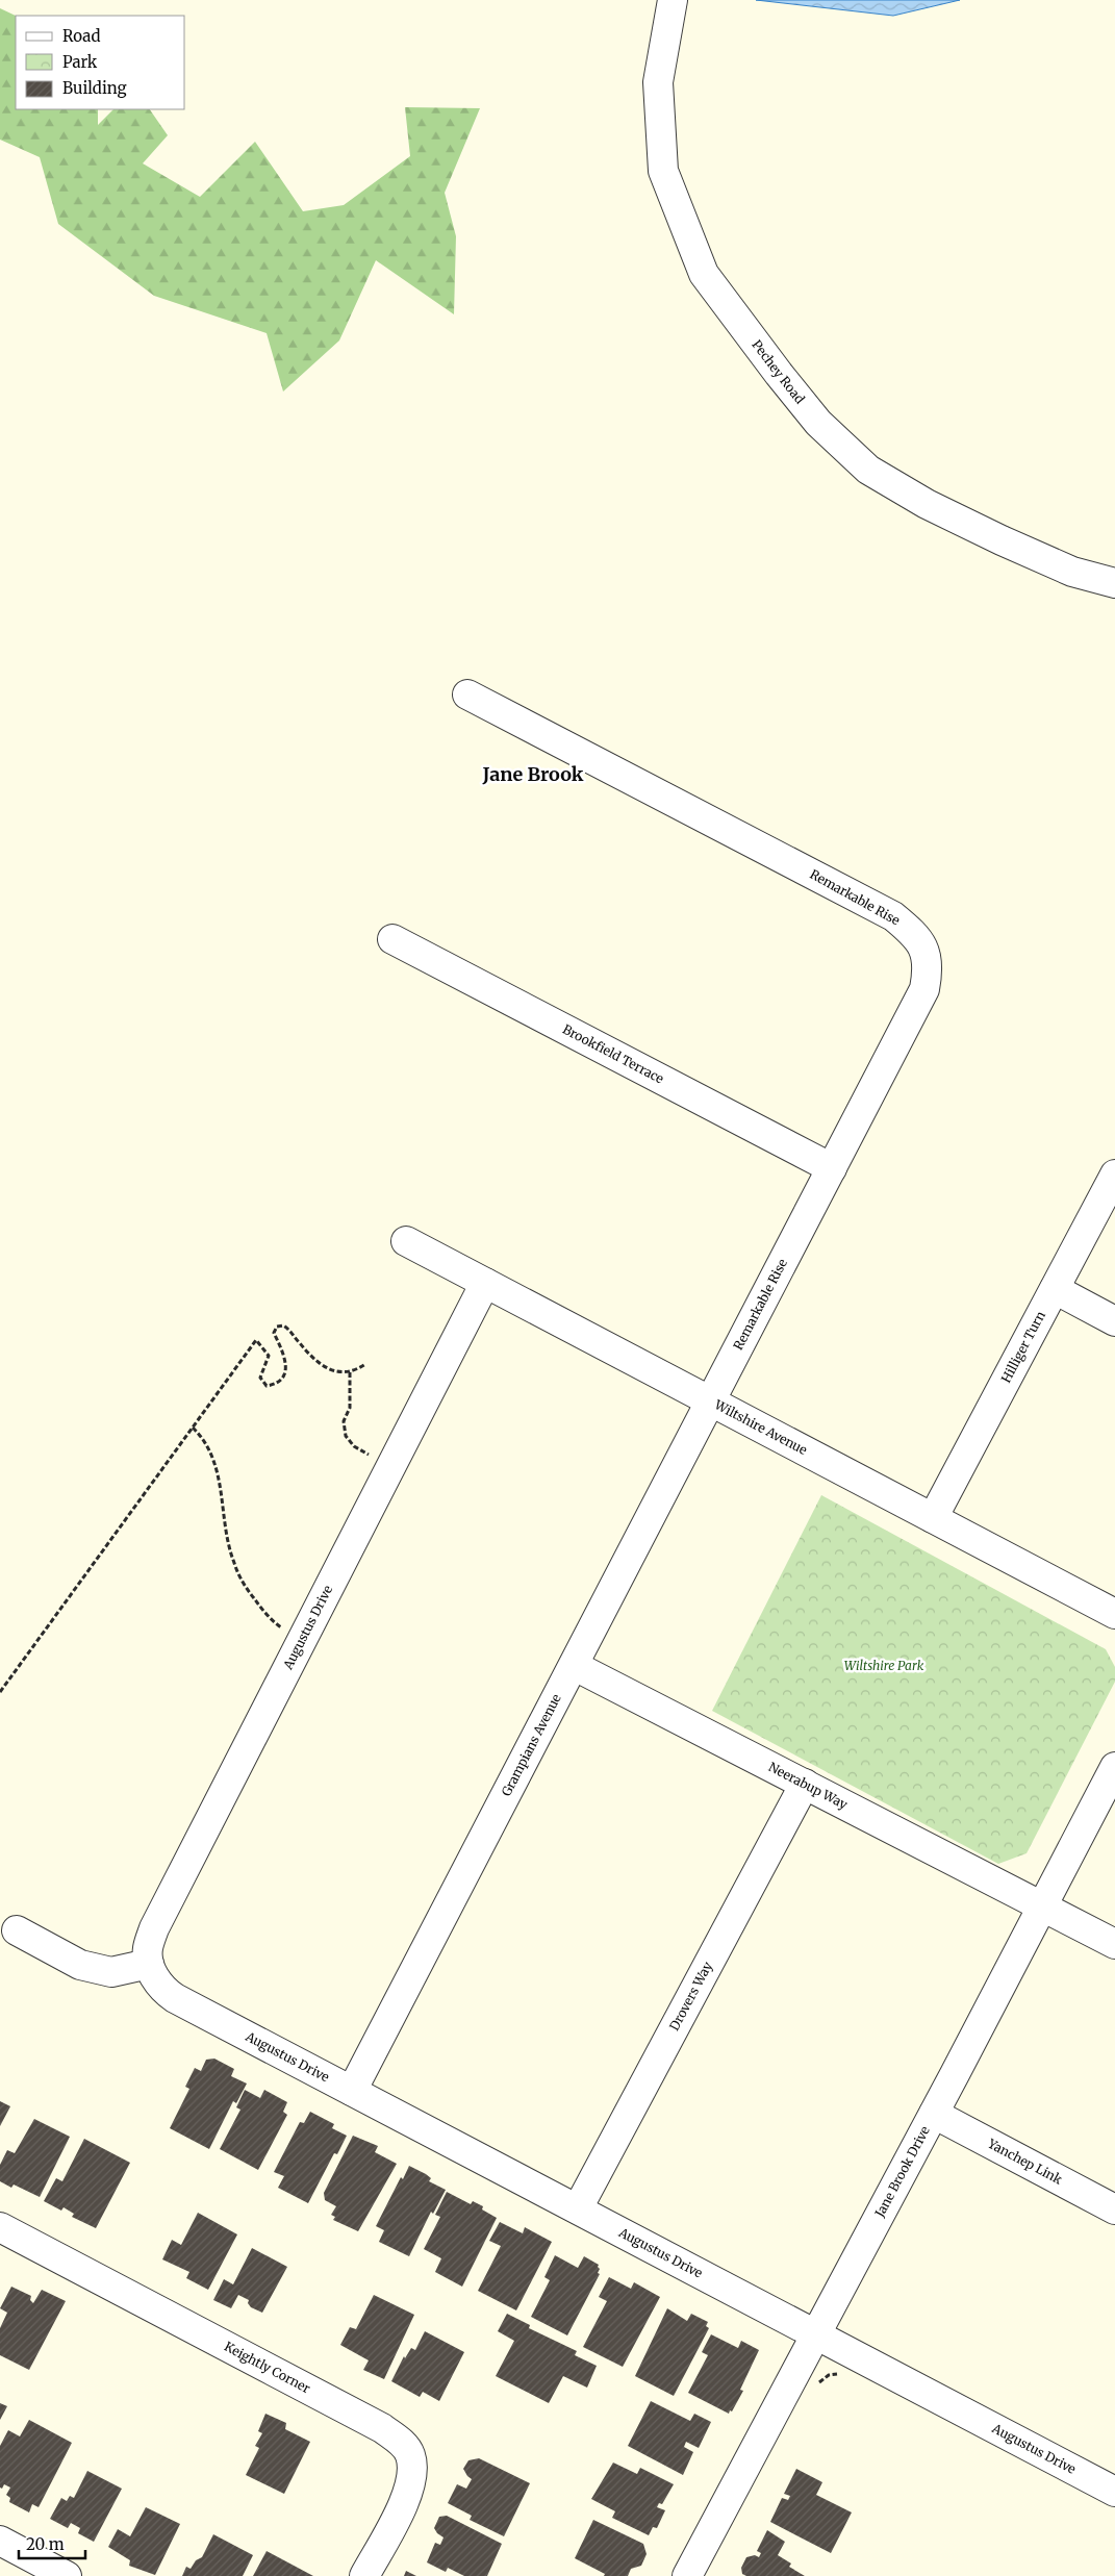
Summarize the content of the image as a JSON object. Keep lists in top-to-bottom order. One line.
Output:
{"streets":{"street":["Pechey Road","Remarkable Rise","Brookfield Terrace","Hilliger Turn","Wiltshire Avenue","Augustus Drive","Grampians Avenue","Neerabup Way","Drovers Way","Yanchep Link","Jane Brook Drive","Keightly Corner"]},"crossings":[["Remarkable Rise","Brookfield Terrace"],["Remarkable Rise","Wiltshire Avenue"],["Remarkable Rise","Grampians Avenue"],["Hilliger Turn","Wiltshire Avenue"],["Wiltshire Avenue","Augustus Drive"],["Wiltshire Avenue","Grampians Avenue"],["Augustus Drive","Grampians Avenue"],["Augustus Drive","Drovers Way"],["Augustus Drive","Jane Brook Drive"],["Grampians Avenue","Neerabup Way"],["Neerabup Way","Drovers Way"],["Neerabup Way","Jane Brook Drive"],["Yanchep Link","Jane Brook Drive"]],"districts":["Jane Brook"],"parks":["Wiltshire Park"],"legend":["Road","Park","Building"],"scale_bar":"20 m"}
